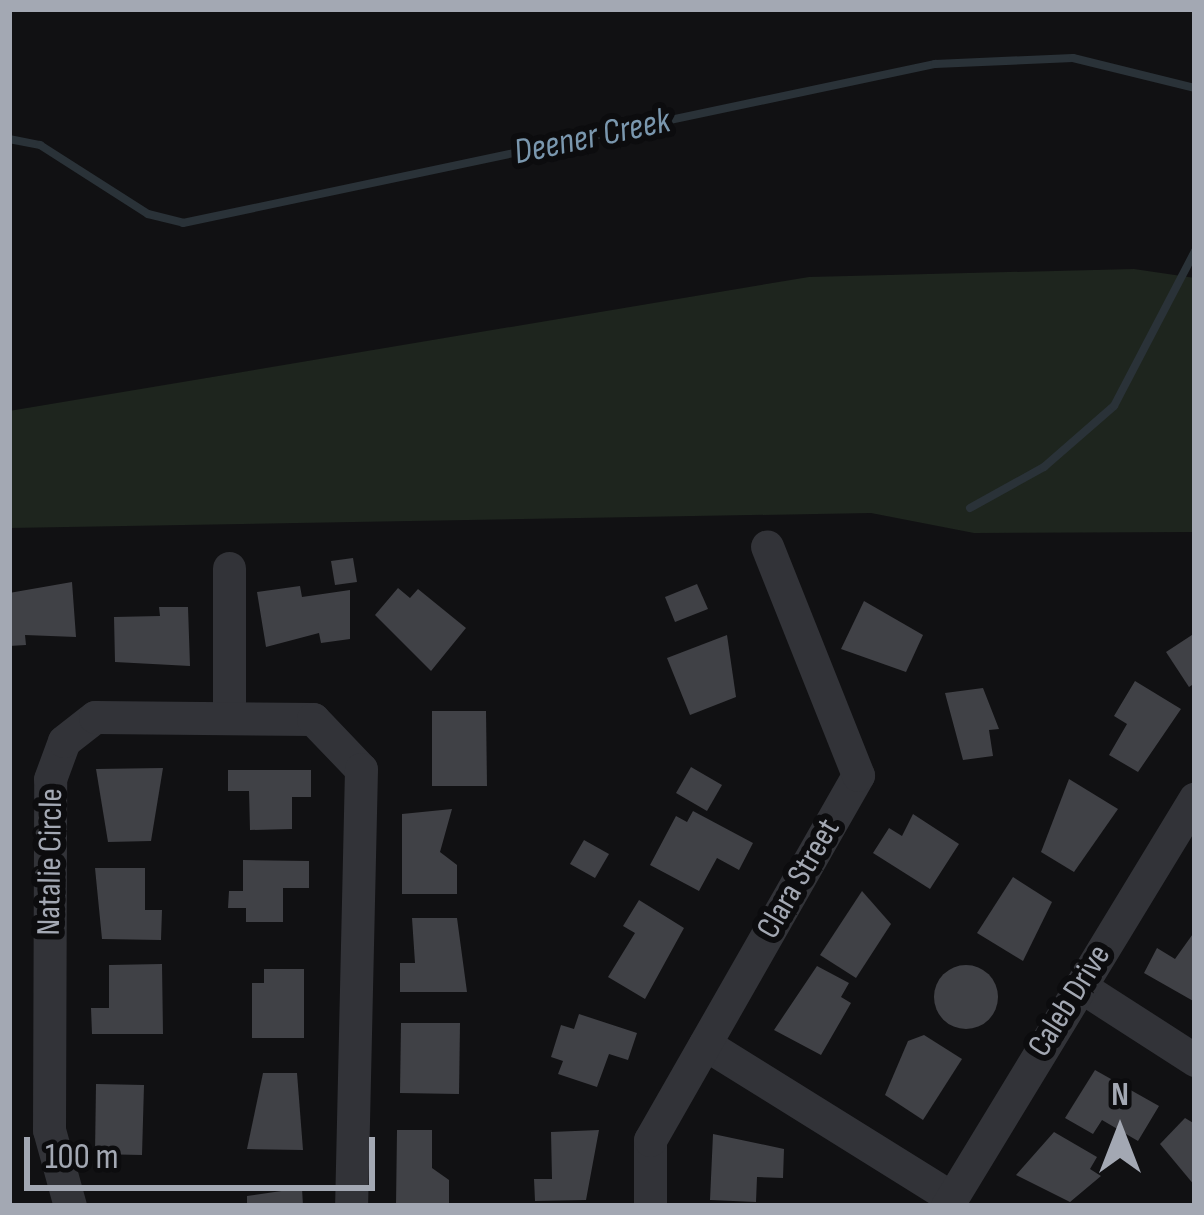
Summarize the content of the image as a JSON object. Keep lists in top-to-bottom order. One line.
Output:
{"streets":{"street":["Natalie Circle","Clara Street","Caleb Drive"]},"water":["Deener Creek"],"scale_bar":"100 m","north":"top"}
